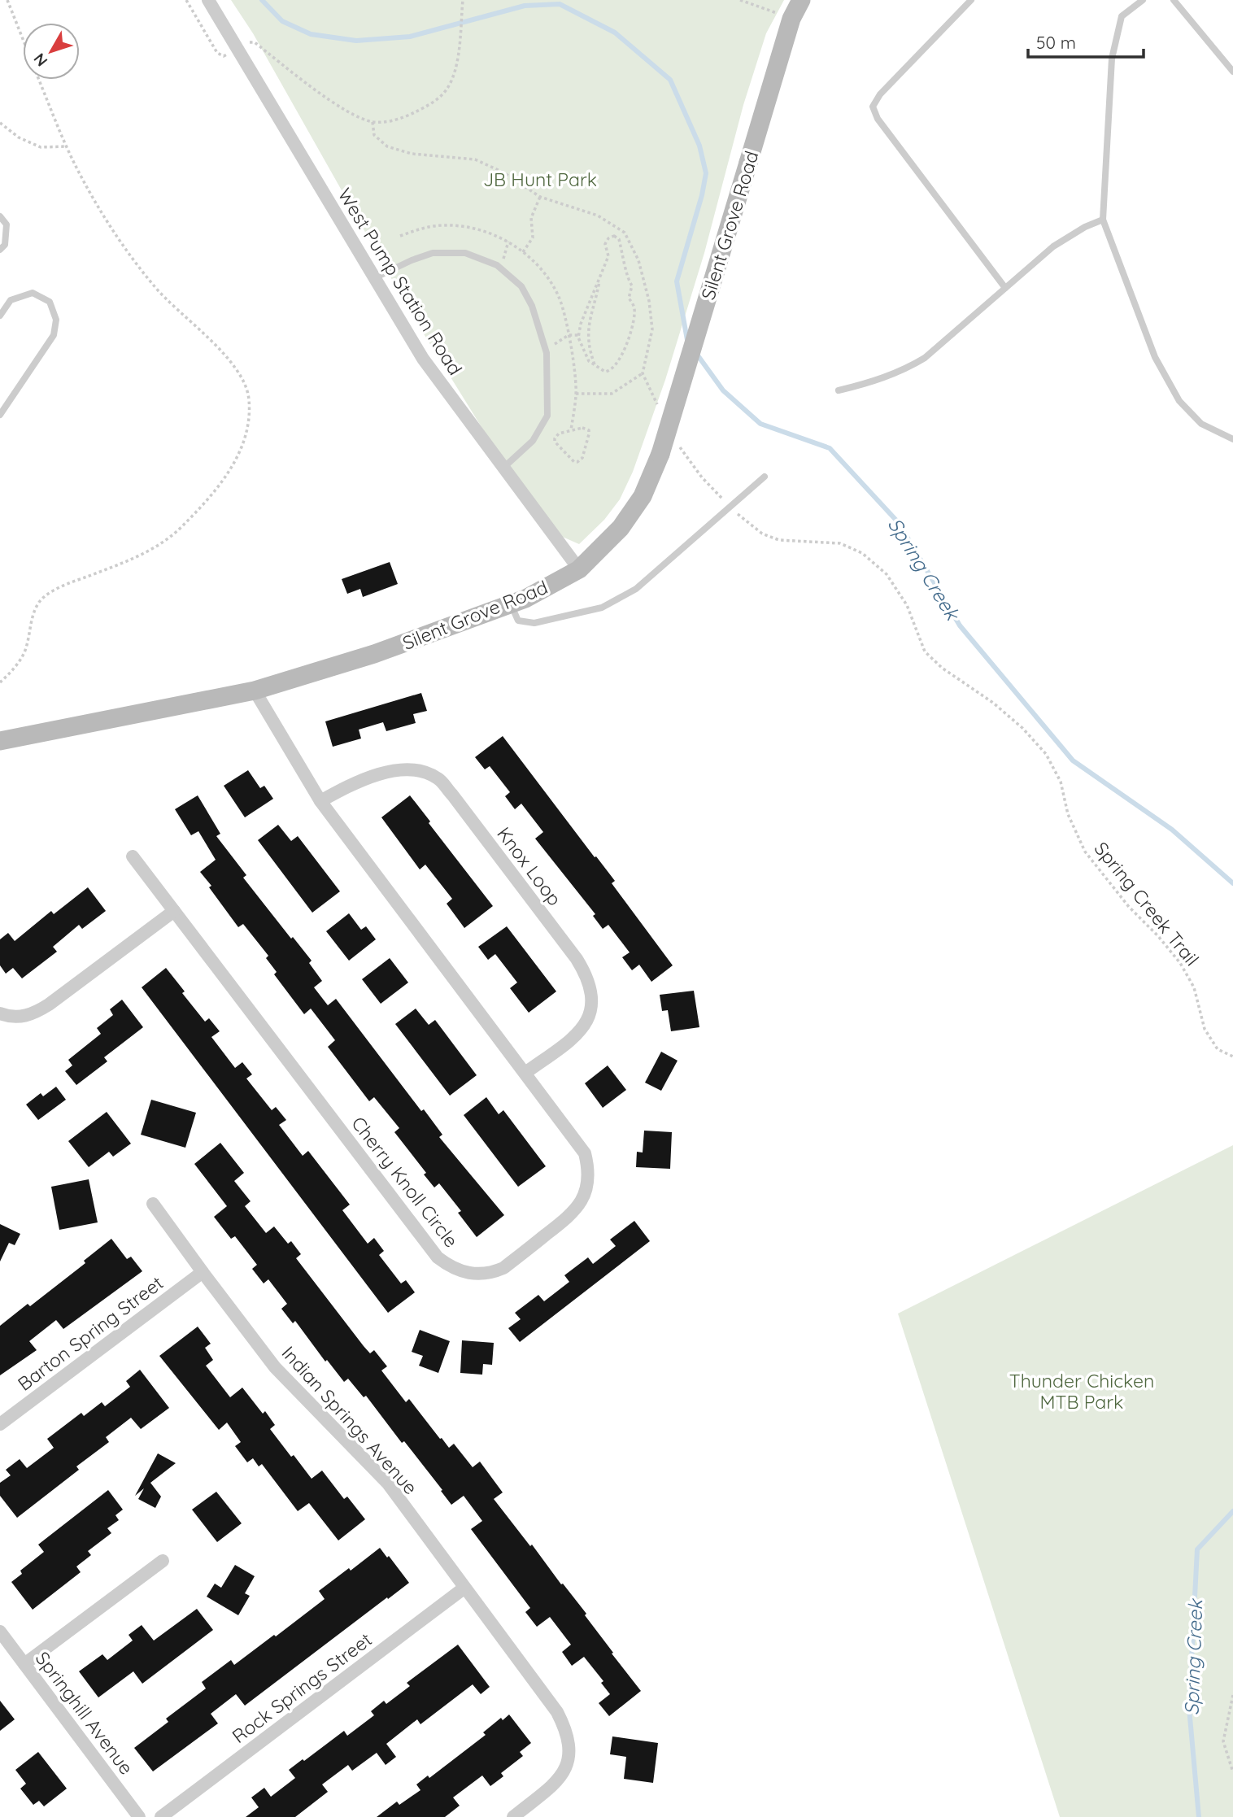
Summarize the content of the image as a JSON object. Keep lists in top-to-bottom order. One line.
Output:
{"streets":{"street":["Silent Grove Road","West Pump Station Road","Knox Loop","Cherry Knoll Circle","Barton Spring Street","Indian Springs Avenue","Rock Springs Street","Springhill Avenue"],"path":["Spring Creek Trail"]},"crossings":[["Silent Grove Road","West Pump Station Road"],["Silent Grove Road","Cherry Knoll Circle"],["Knox Loop","Cherry Knoll Circle"],["Barton Spring Street","Indian Springs Avenue"],["Indian Springs Avenue","Rock Springs Street"]],"water":["Spring Creek"],"parks":["JB Hunt Park","Thunder Chicken MTB Park"],"scale_bar":"50 m","north":"bottom left"}
